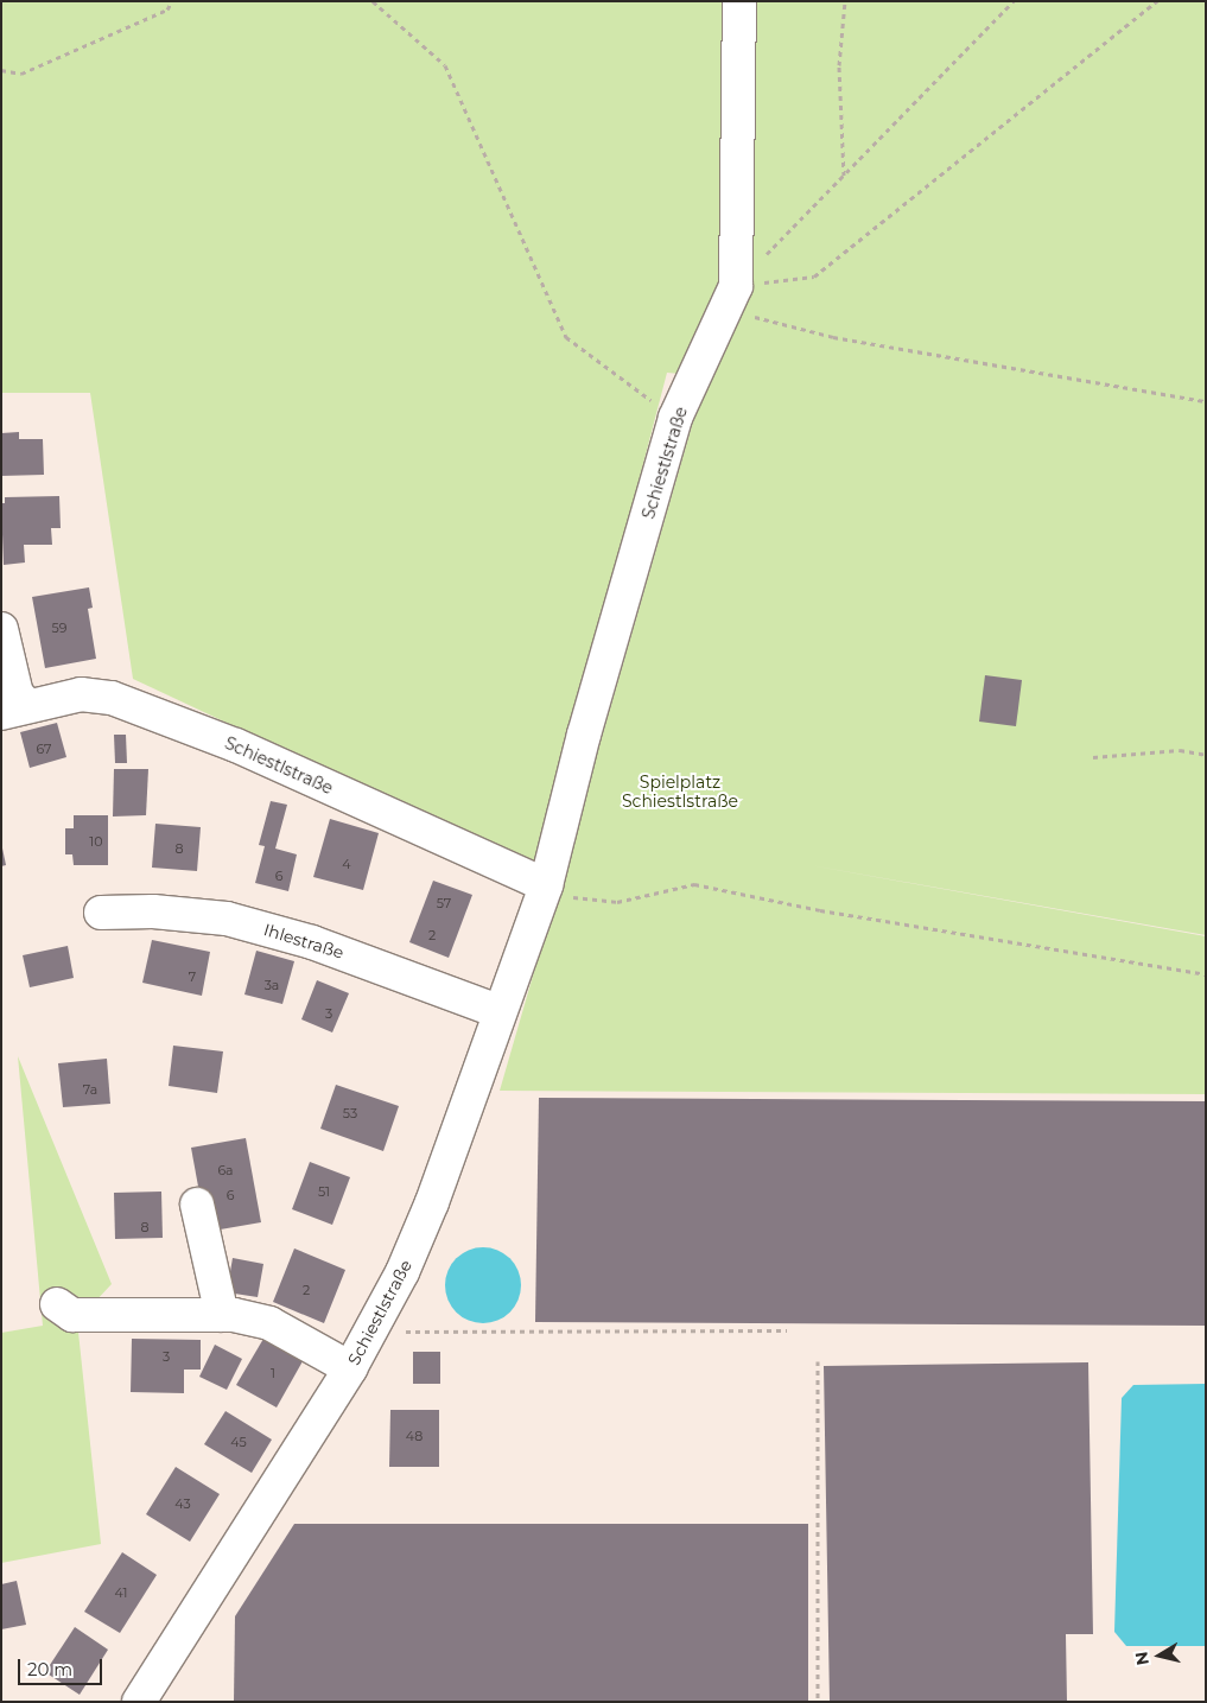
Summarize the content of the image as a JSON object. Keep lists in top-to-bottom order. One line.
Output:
{"streets":{"street":["Schiestlstraße","Ihlestraße"]},"crossings":[["Schiestlstraße","Ihlestraße"]],"parks":["Spielplatz Schiestlstraße"],"house_numbers":["59","67","10","8","4","6","57","2","7","3a","3","7a","53","6a","51","6","8","2","3","1","48","45","43","41"],"scale_bar":"20 m","north":"left"}
